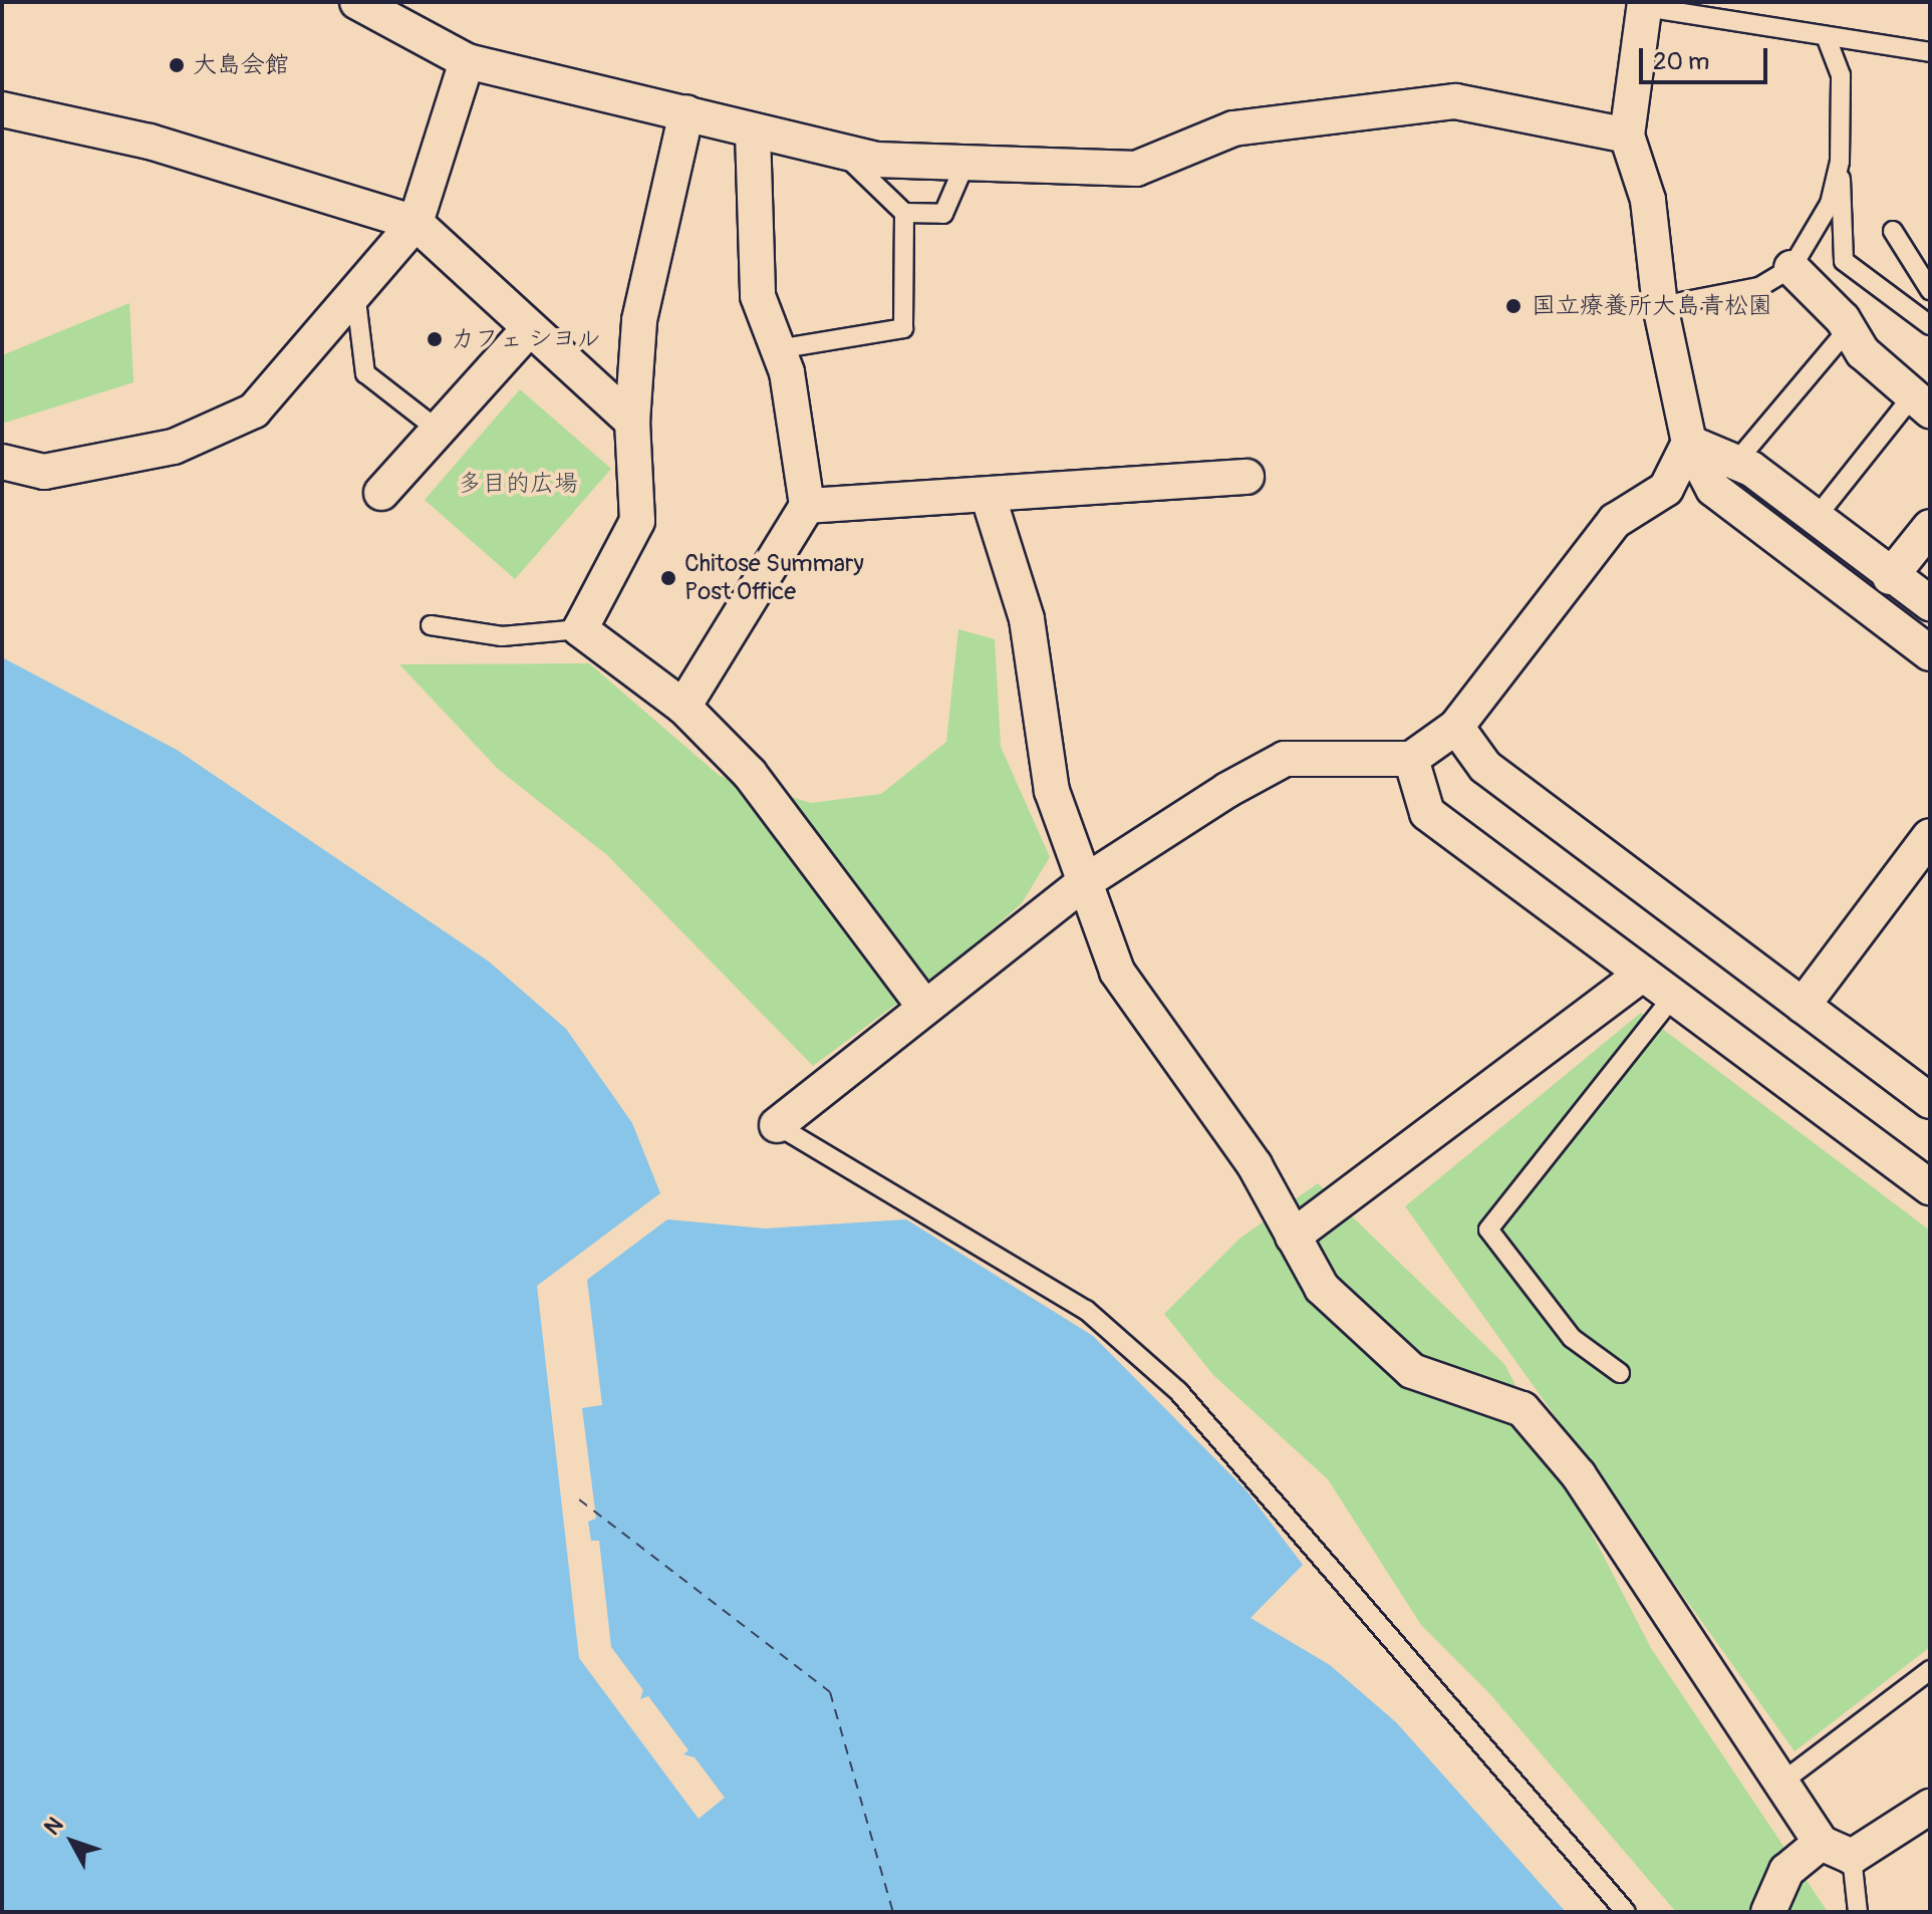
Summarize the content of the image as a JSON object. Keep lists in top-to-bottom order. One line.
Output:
{"parks":["多目的広場"],"places":["大島会館","国立療養所大島青松園","カフェ シヨル","Chitose Summary Post Office"],"scale_bar":"20 m","north":"top left"}
